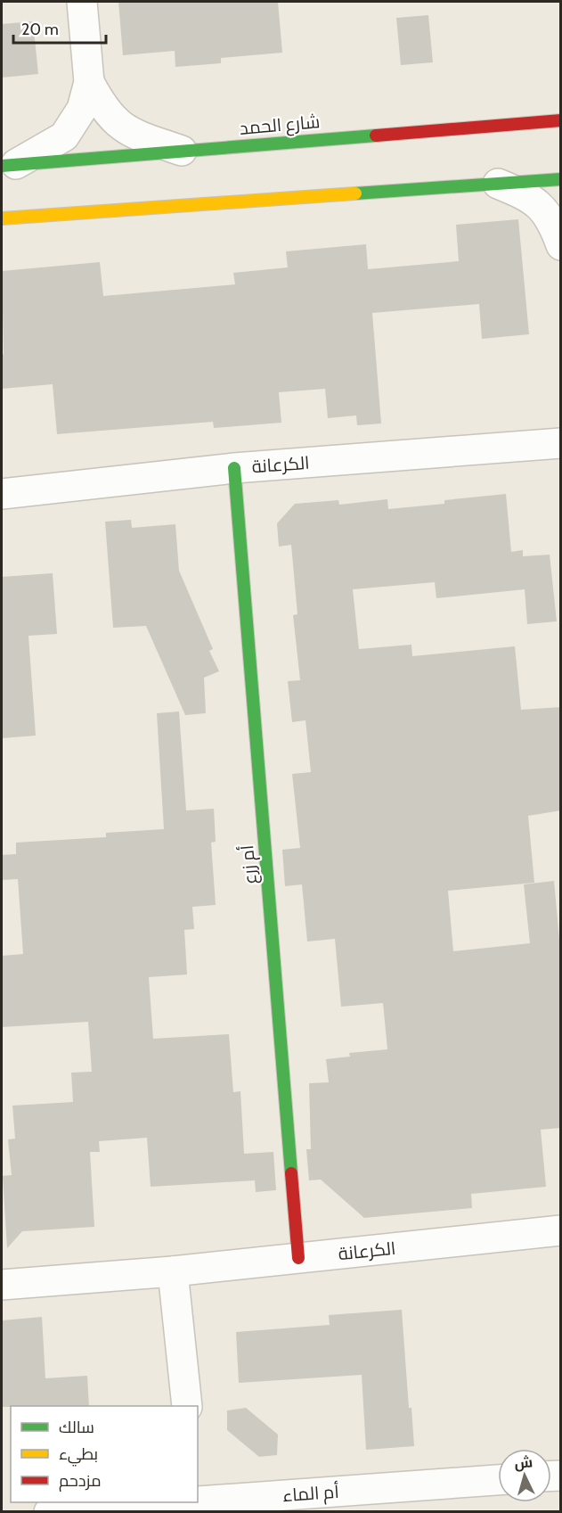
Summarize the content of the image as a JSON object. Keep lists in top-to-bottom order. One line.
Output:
{"streets":{"street":["شارع الحمد","الكرعانة","أم زرع","أم الماء"]},"crossings":[["الكرعانة","أم زرع"]],"legend":["سالك","بطيء","مزدحم"],"scale_bar":"20 m","north":"top"}
